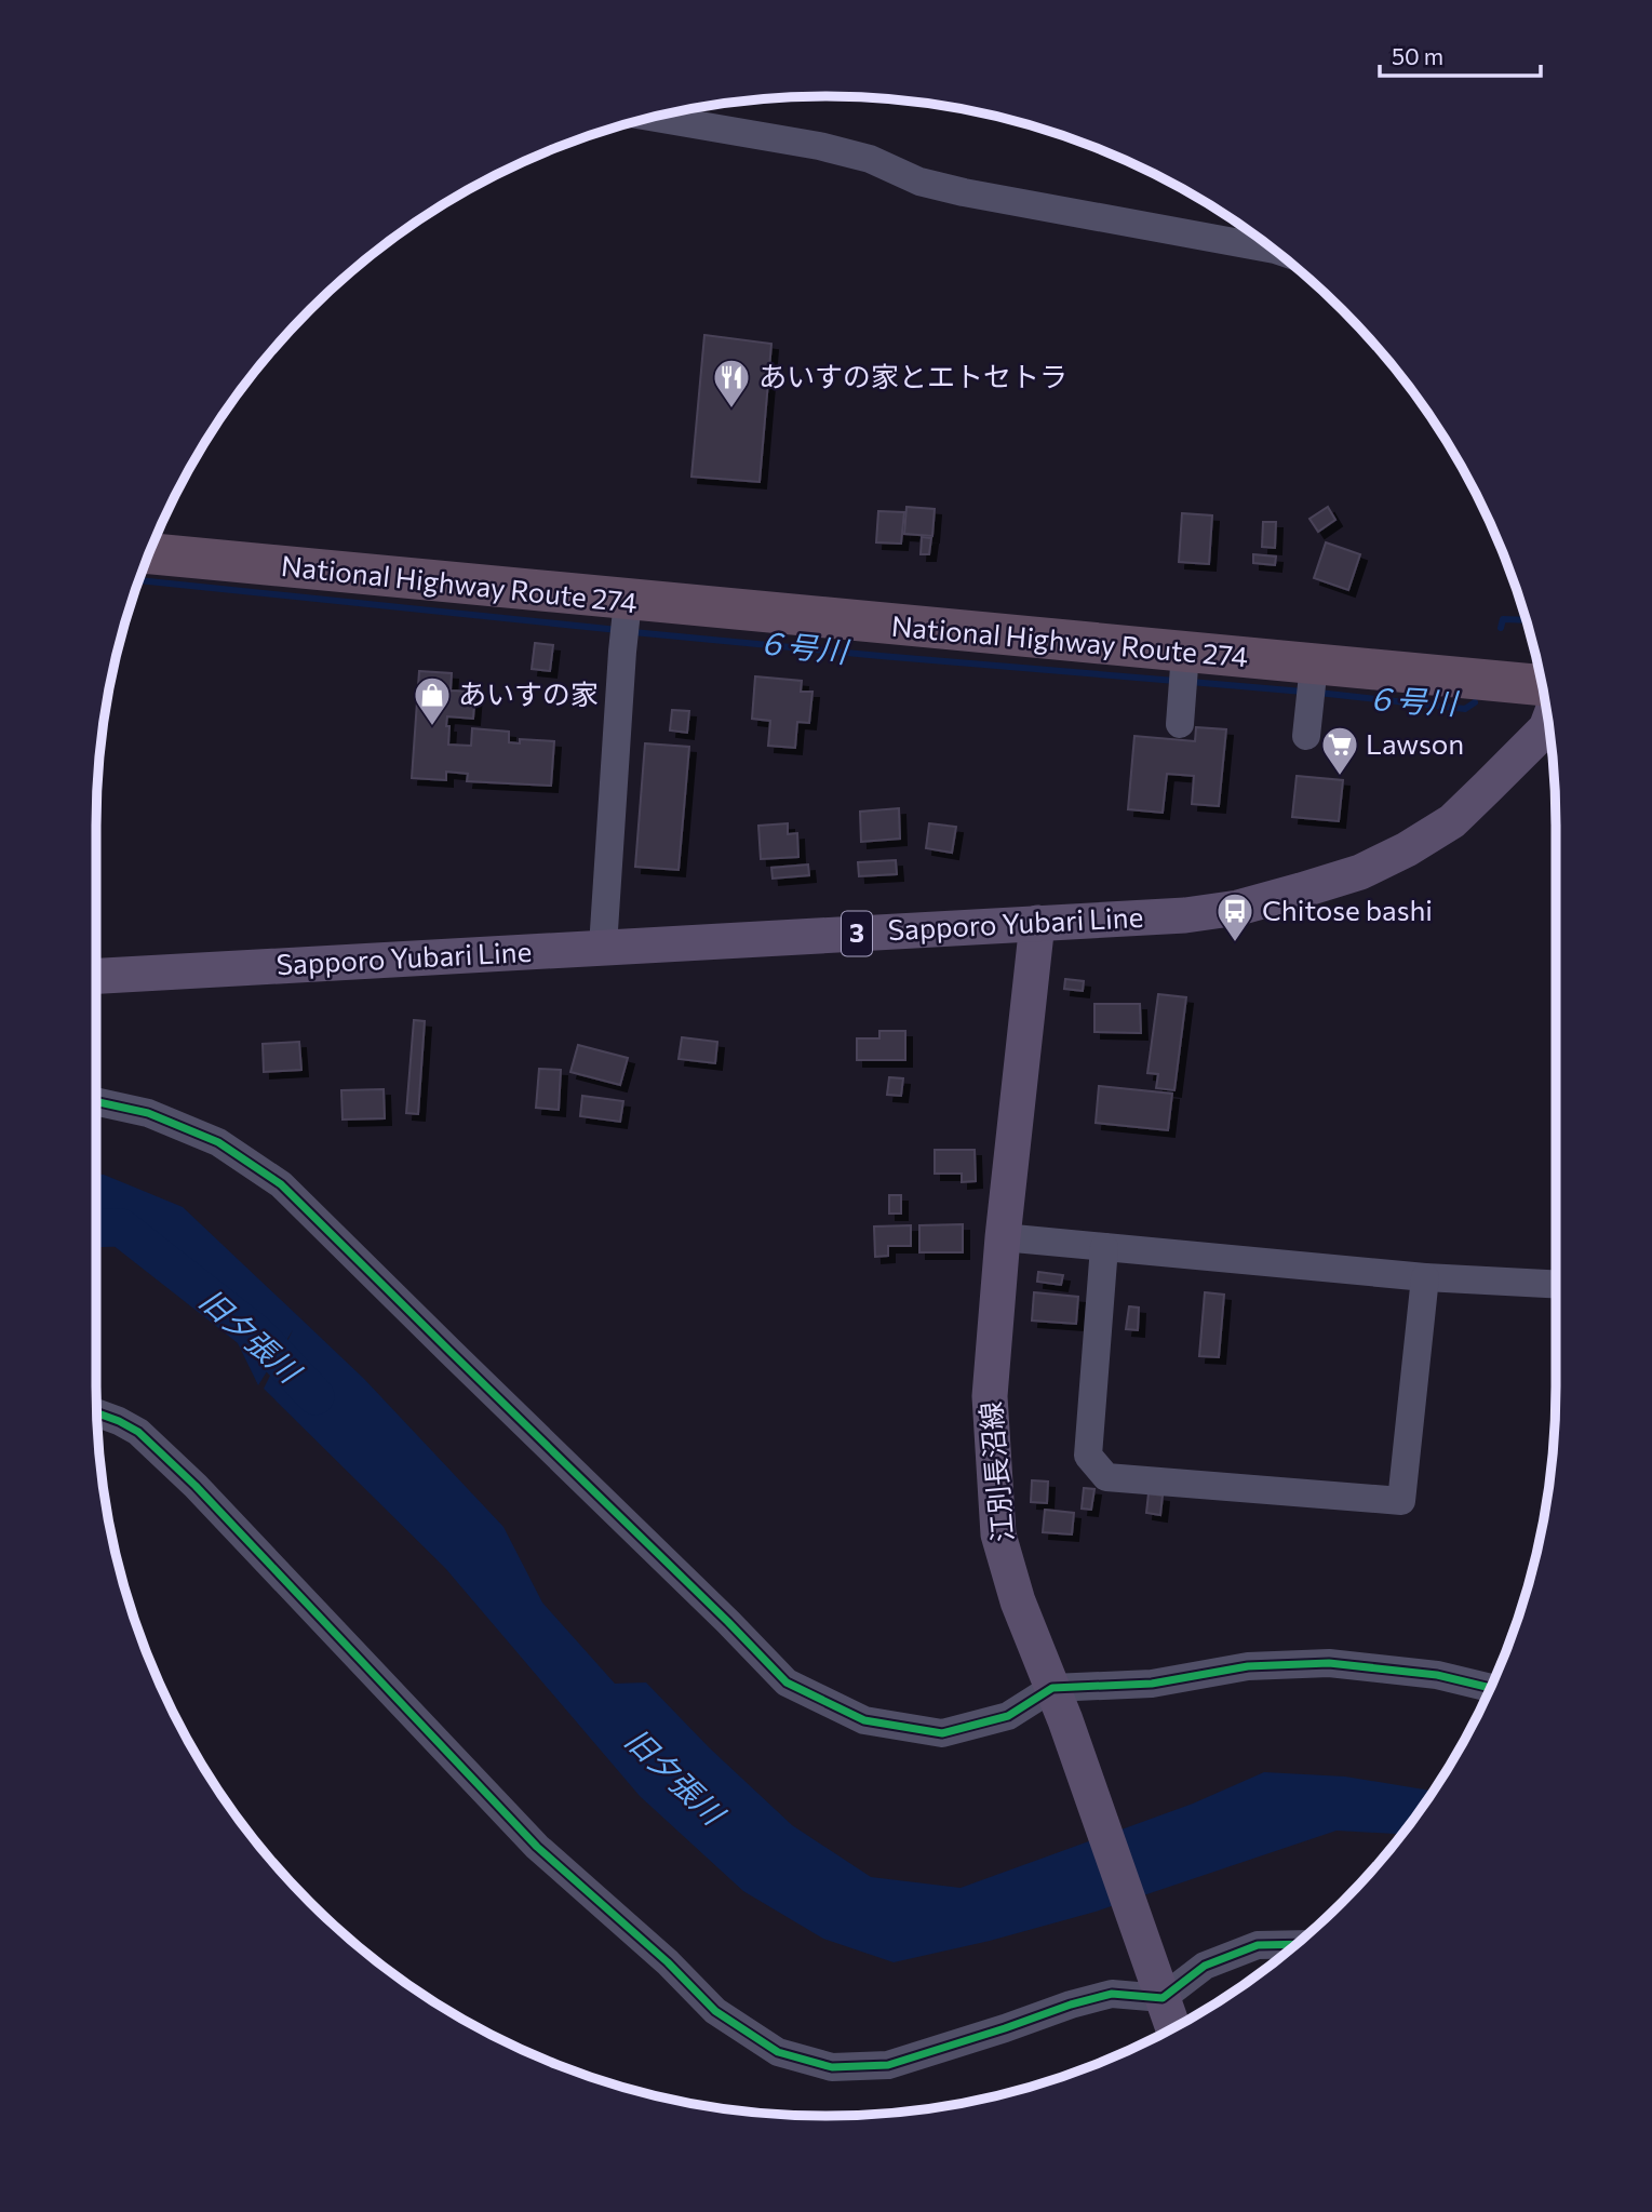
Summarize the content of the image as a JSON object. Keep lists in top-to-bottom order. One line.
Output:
{"streets":{"highway":["National Highway Route 274"],"main road":["Sapporo Yubari Line","3","江別長沼線"]},"crossings":[["Sapporo Yubari Line","江別長沼線"]],"water":["６号川","旧夕張川"],"places":{"restaurant":["あいすの家とエトセトラ"],"shop":["あいすの家"],"supermarket":["Lawson"],"bus stop":["Chitose bashi"]},"scale_bar":"50 m"}
